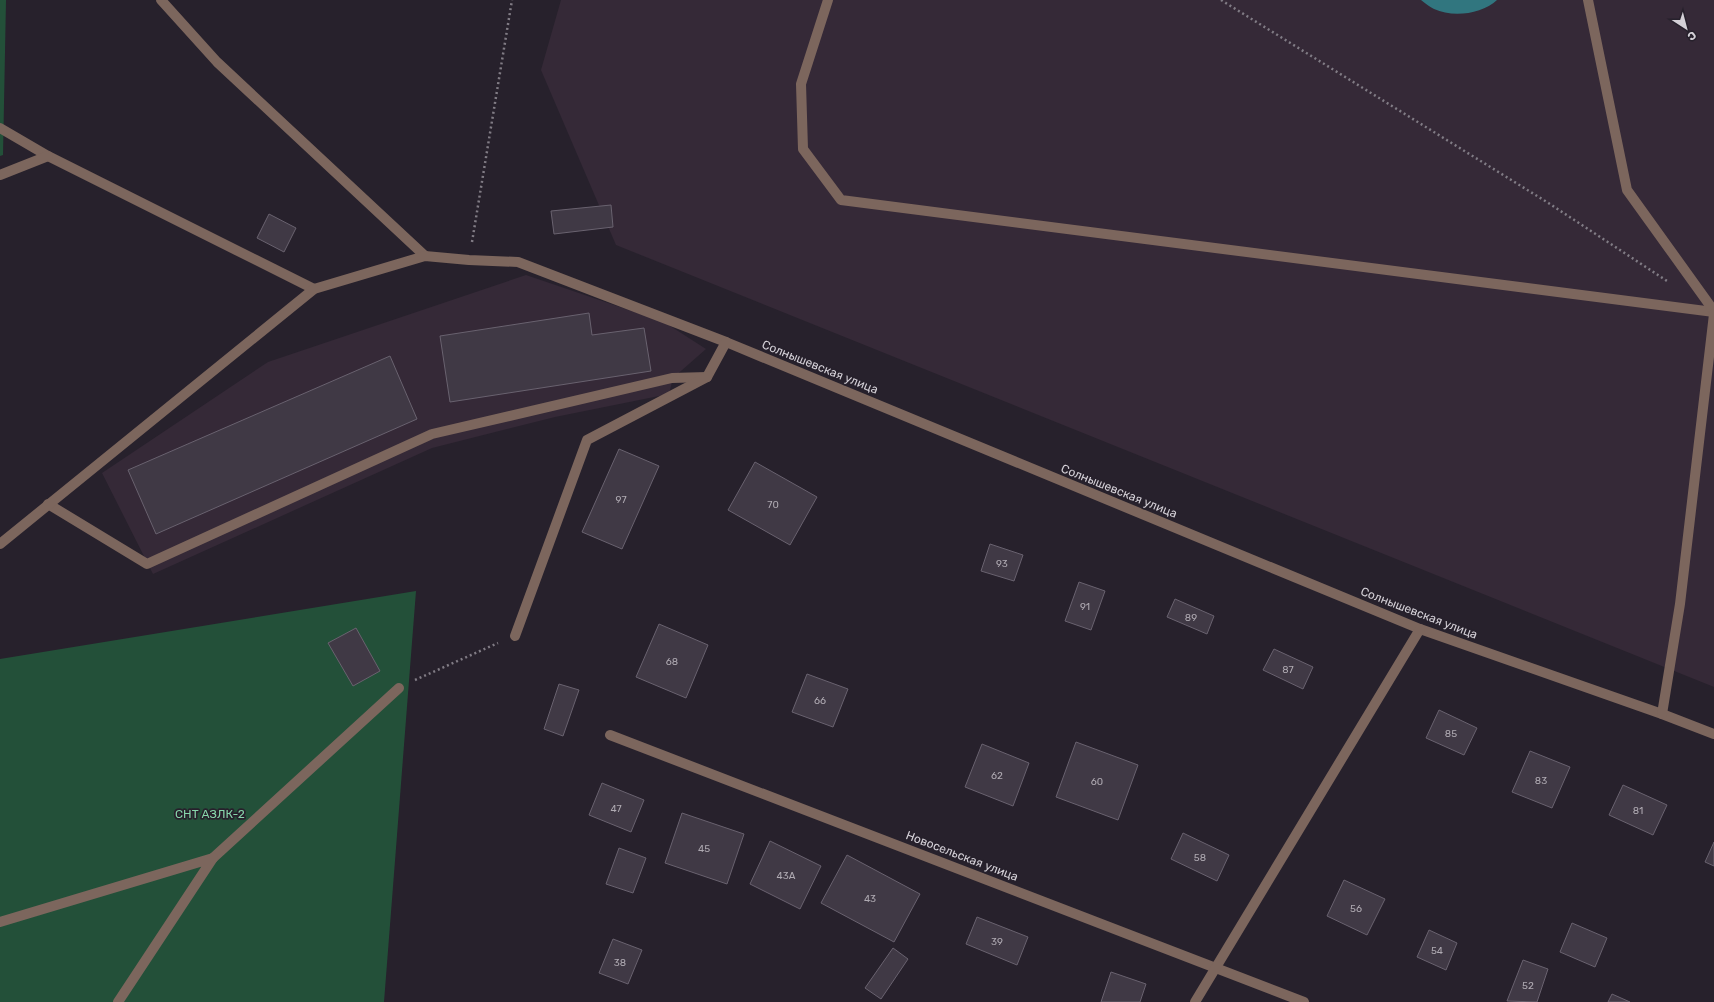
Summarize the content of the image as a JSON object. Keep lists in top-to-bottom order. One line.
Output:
{"streets":{"street":["Солнышевская улица","Новосельская улица"]},"parks":["СНТ АЗЛК-2"],"house_numbers":["97","70","93","91","89","68","87","66","85","62","83","60","47","81","45","58","43А","43","56","39","54","38","52"],"north":"bottom right"}
